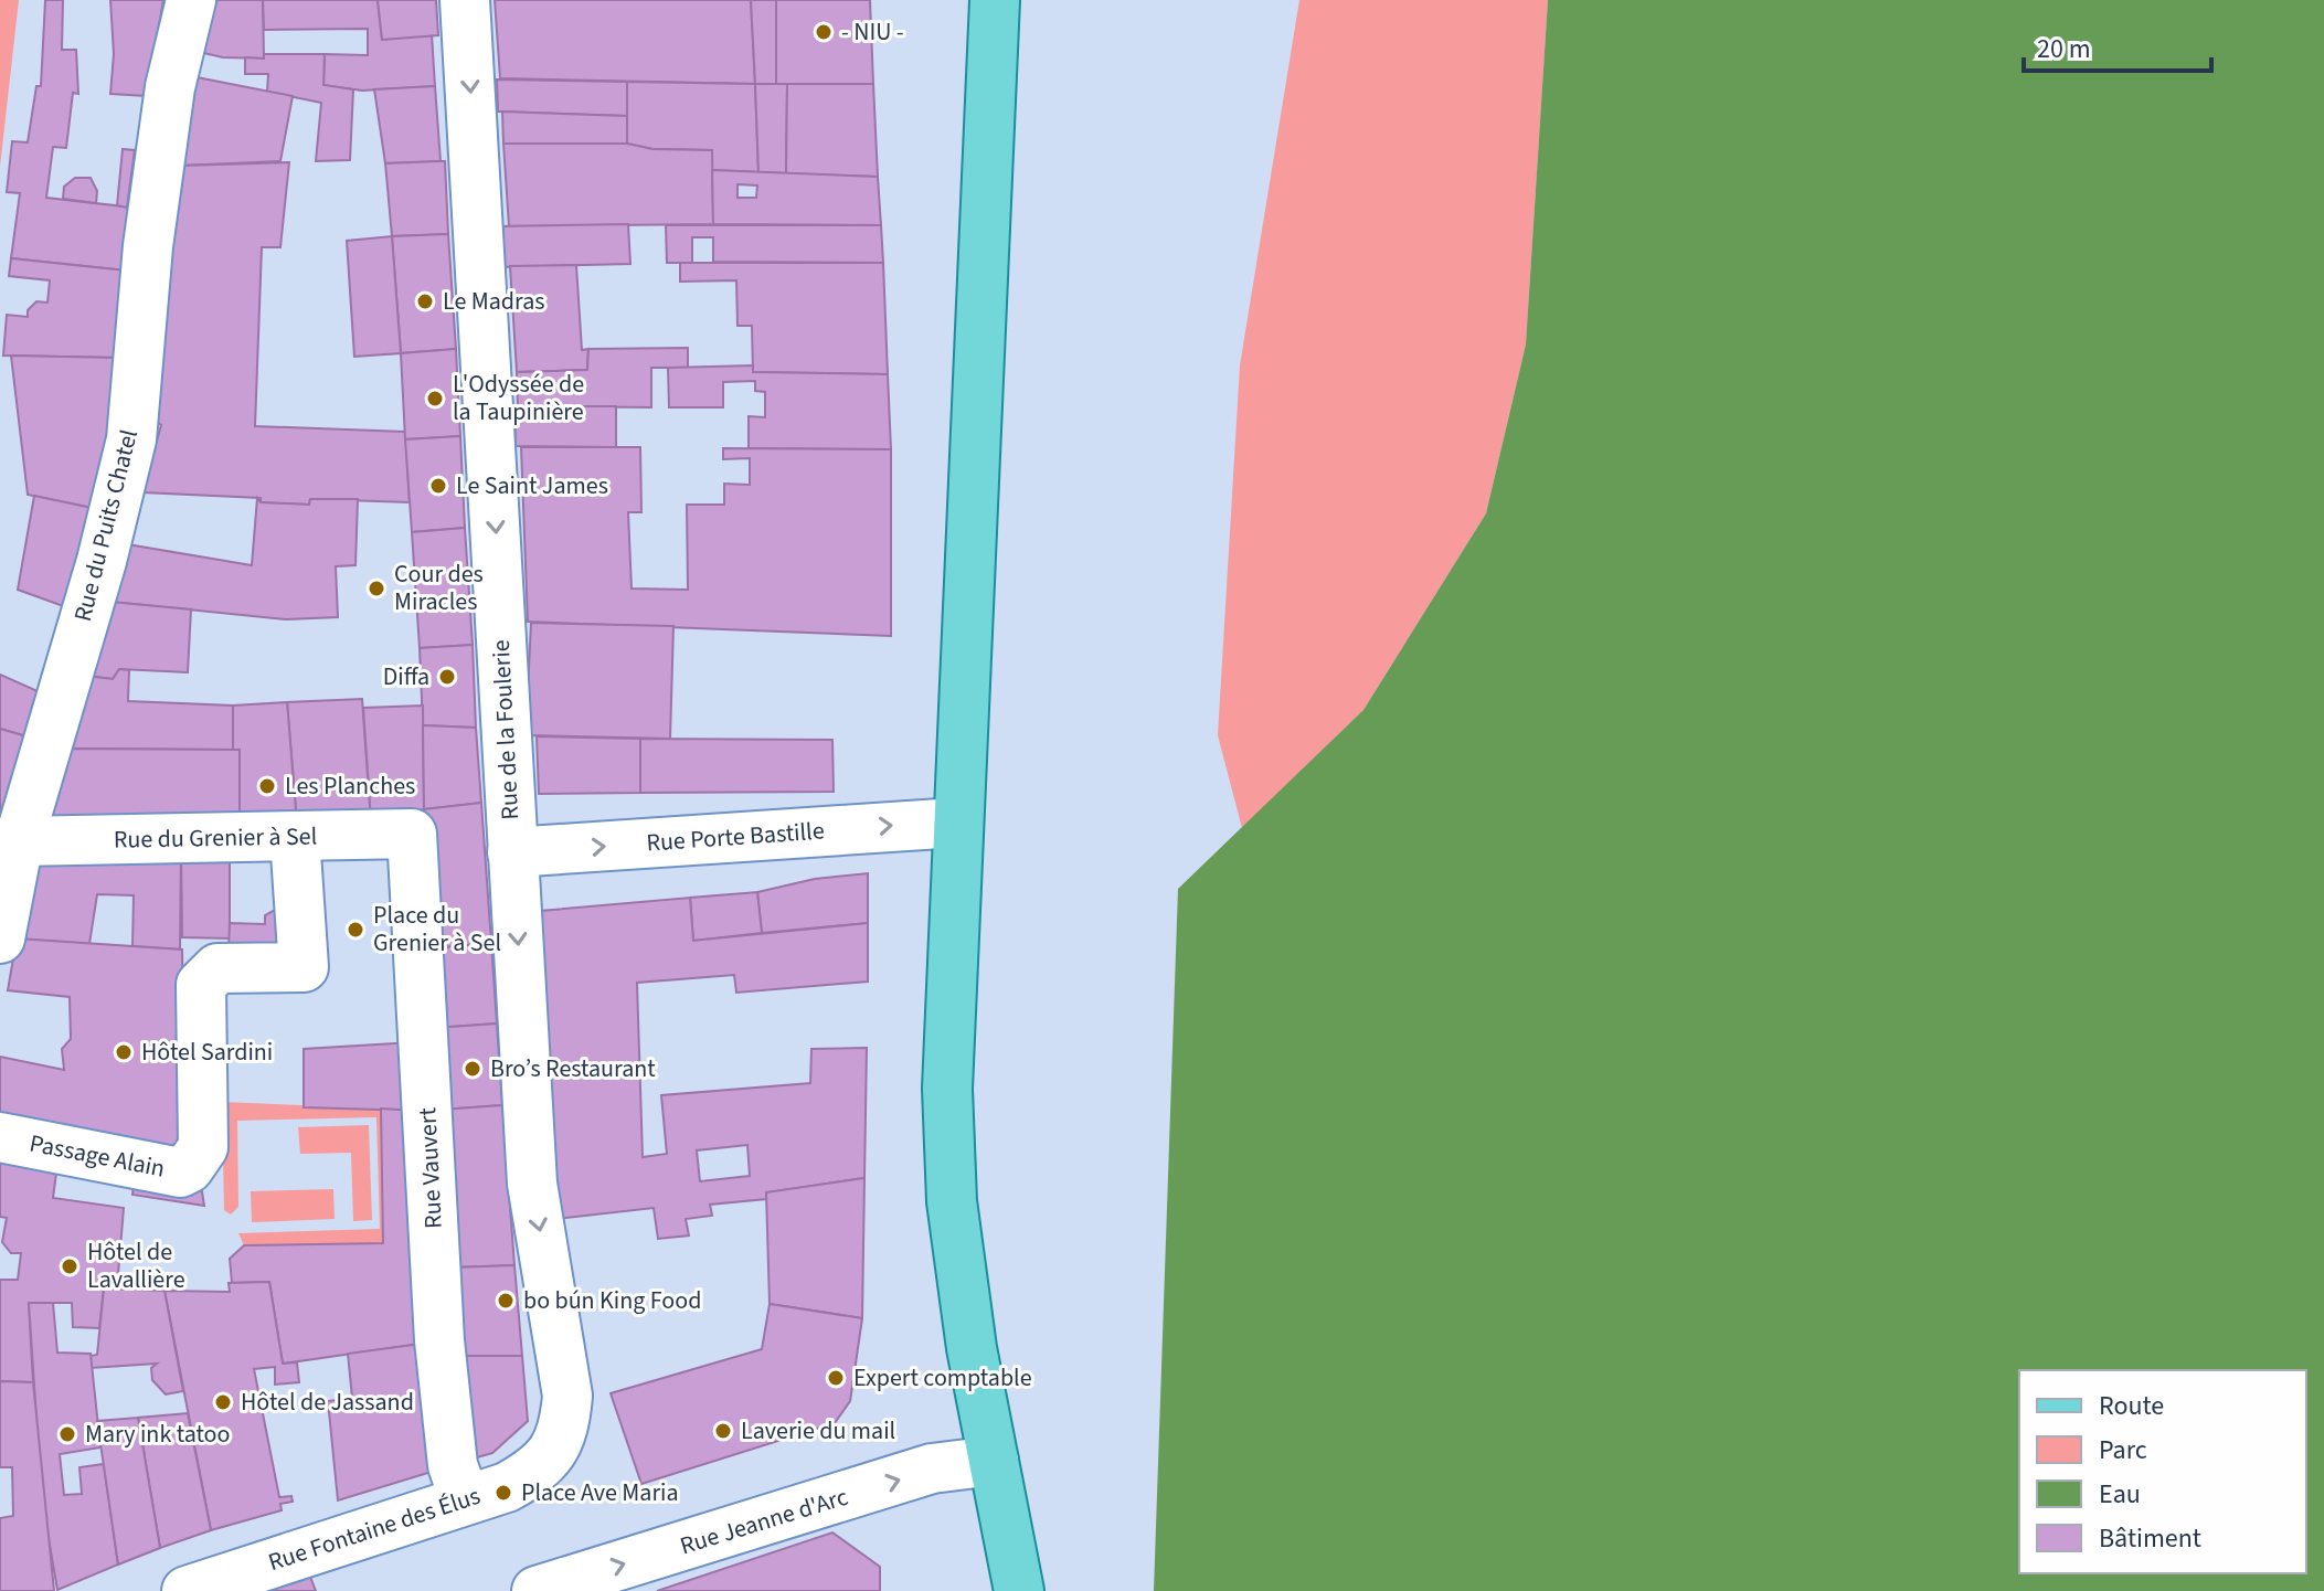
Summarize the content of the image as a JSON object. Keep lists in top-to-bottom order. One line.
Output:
{"streets":{"street":["Rue du Puits Chatel","Rue de la Foulerie","Rue Porte Bastille","Rue du Grenier à Sel","Passage Alain","Rue Vauvert","Rue Jeanne d'Arc","Rue Fontaine des Élus"]},"crossings":[["Rue du Puits Chatel","Rue du Grenier à Sel"],["Rue de la Foulerie","Rue Porte Bastille"],["Rue de la Foulerie","Rue Fontaine des Élus"],["Rue du Grenier à Sel","Passage Alain"],["Rue du Grenier à Sel","Rue Vauvert"],["Rue Vauvert","Rue Fontaine des Élus"]],"one_way":["Rue de la Foulerie","Rue Porte Bastille","Rue Jeanne d'Arc"],"places":["‑ NIU ‑","Le Madras","L'Odyssée de la Taupinière","Le Saint James","Cour des Miracles","Diffa","Les Planches","Place du Grenier à Sel","Hôtel Sardini","Bro’s Restaurant","Hôtel de Lavallière","bo bún King Food","Expert comptable","Hôtel de Jassand","Laverie du mail","Mary ink tatoo","Place Ave Maria"],"legend":["Route","Parc","Eau","Bâtiment"],"scale_bar":"20 m"}
